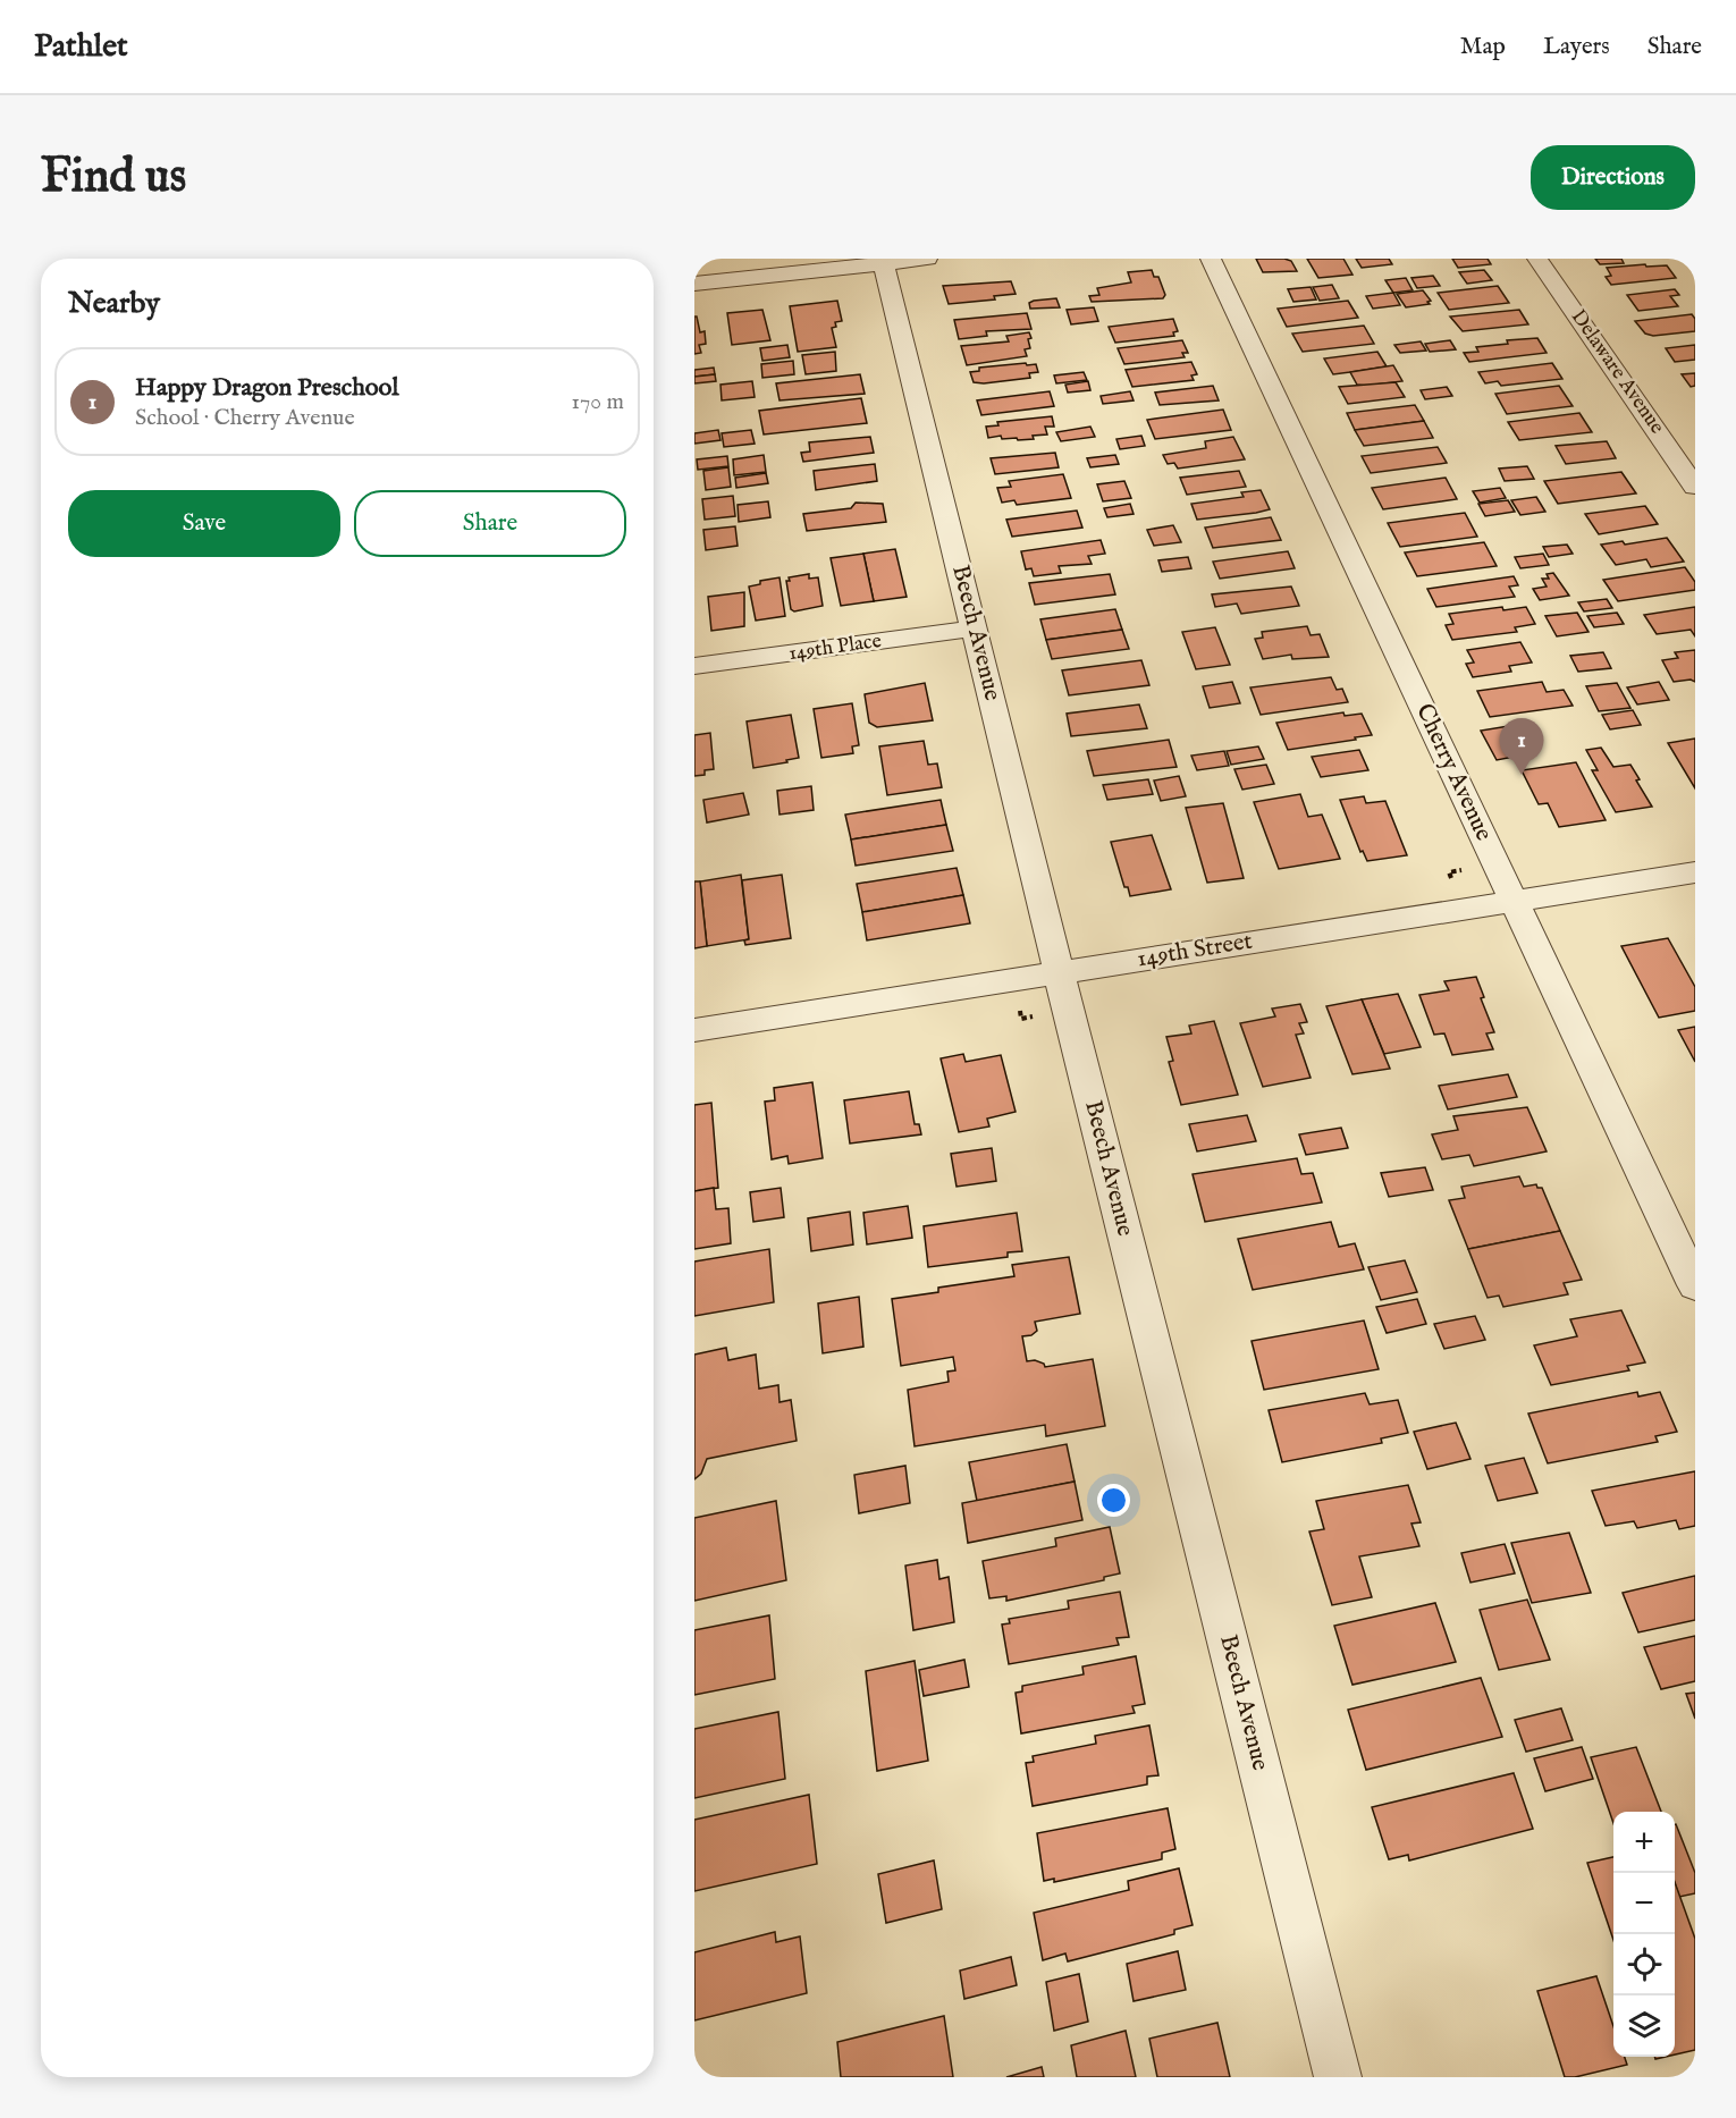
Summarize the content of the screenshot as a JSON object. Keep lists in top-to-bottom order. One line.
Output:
{"streets":{"street":["Delaware Avenue","Beech Avenue","149th Place","Cherry Avenue","149th Street"]},"crossings":[["Beech Avenue","149th Place"],["Beech Avenue","149th Street"],["Cherry Avenue","149th Street"]],"page":{"header":"Pathlet","nav":["Map","Layers","Share"],"buttons":["Directions",["Save","Share"]],"title":"Find us","heading":"Nearby","list":[{"mark":"1","name":"Happy Dragon Preschool","note":"School · Cherry Avenue","value":"170 m"}],"pins":"1","map_buttons":["+","−"]}}
